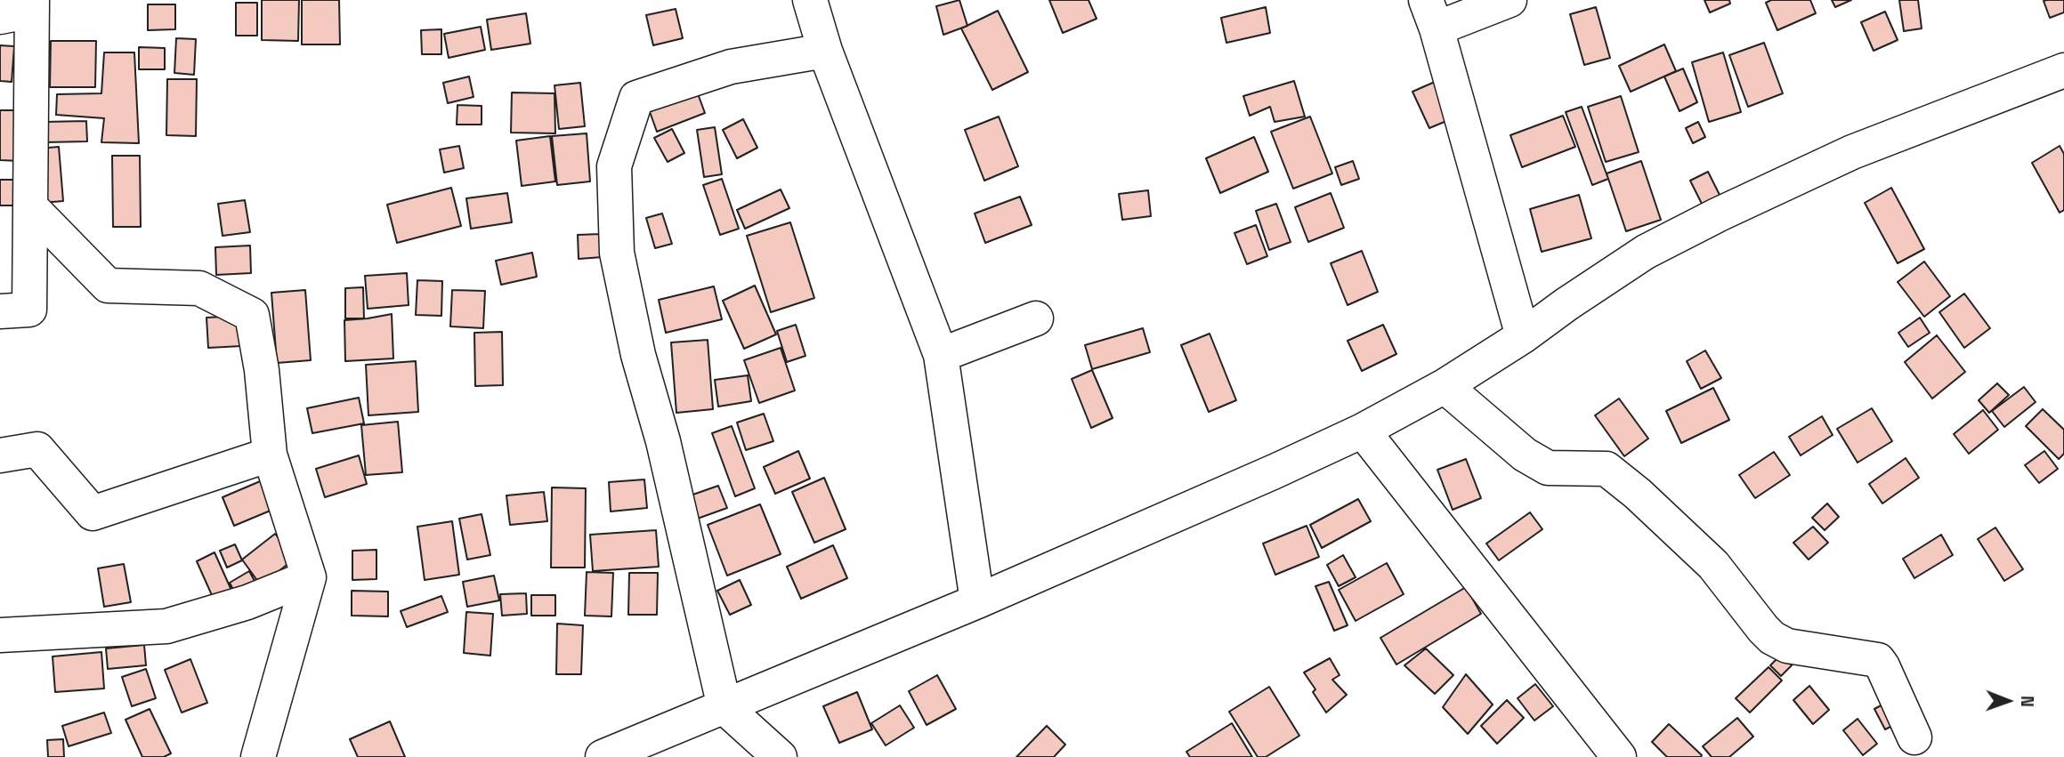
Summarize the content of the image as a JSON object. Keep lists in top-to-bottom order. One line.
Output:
{"north":"right"}
